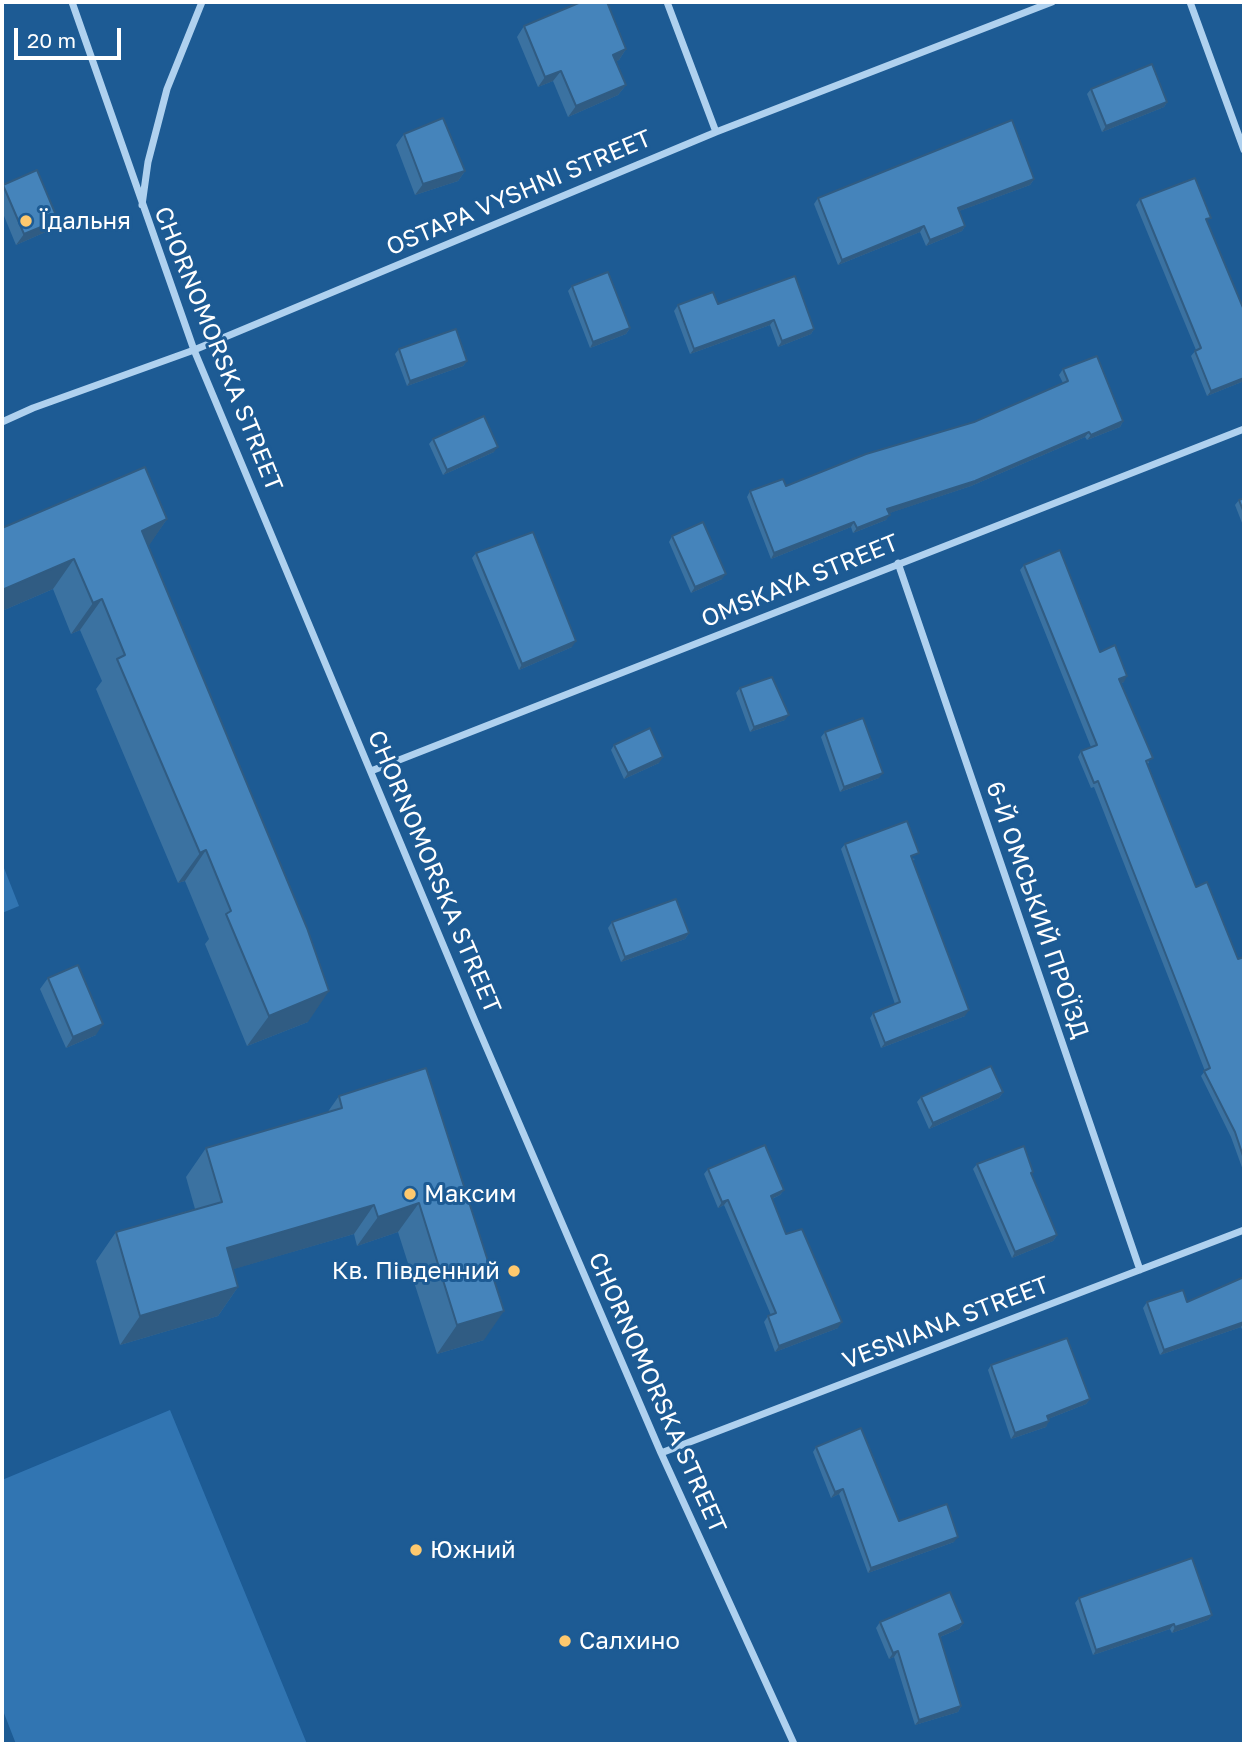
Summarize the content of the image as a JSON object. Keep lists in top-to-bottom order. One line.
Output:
{"streets":{"street":["OSTAPA VYSHNI STREET","CHORNOMORSKA STREET","OMSKAYA STREET","6-Й ОМСЬКИЙ ПРОЇЗД","VESNIANA STREET"]},"crossings":[["OSTAPA VYSHNI STREET","CHORNOMORSKA STREET"],["CHORNOMORSKA STREET","OMSKAYA STREET"],["CHORNOMORSKA STREET","VESNIANA STREET"],["OMSKAYA STREET","6-Й ОМСЬКИЙ ПРОЇЗД"],["6-Й ОМСЬКИЙ ПРОЇЗД","VESNIANA STREET"]],"places":["Їдальня","Максим","Кв. Південний","Южний","Салхино"],"scale_bar":"20 m"}
